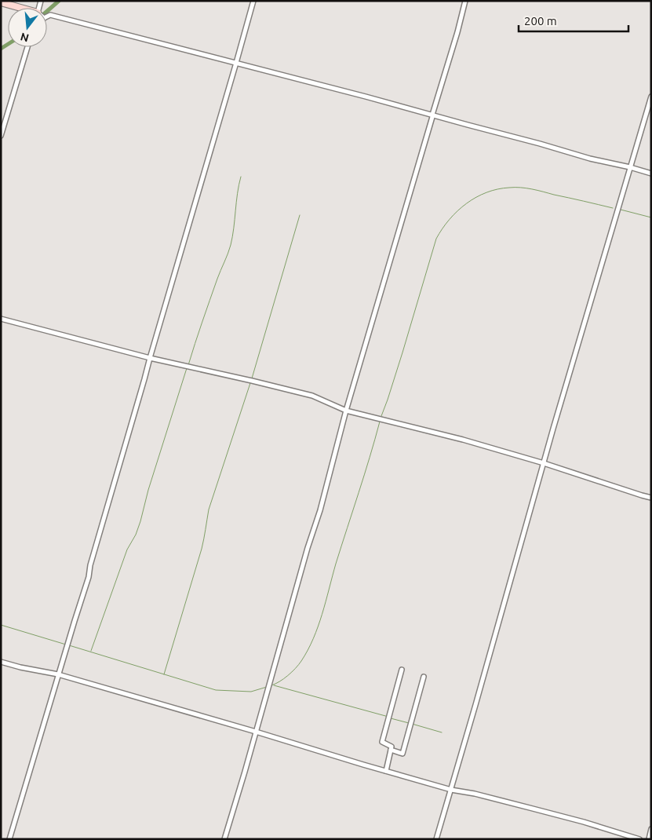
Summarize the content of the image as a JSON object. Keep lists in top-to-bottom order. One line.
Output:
{"scale_bar":"200 m","north":"bottom"}
